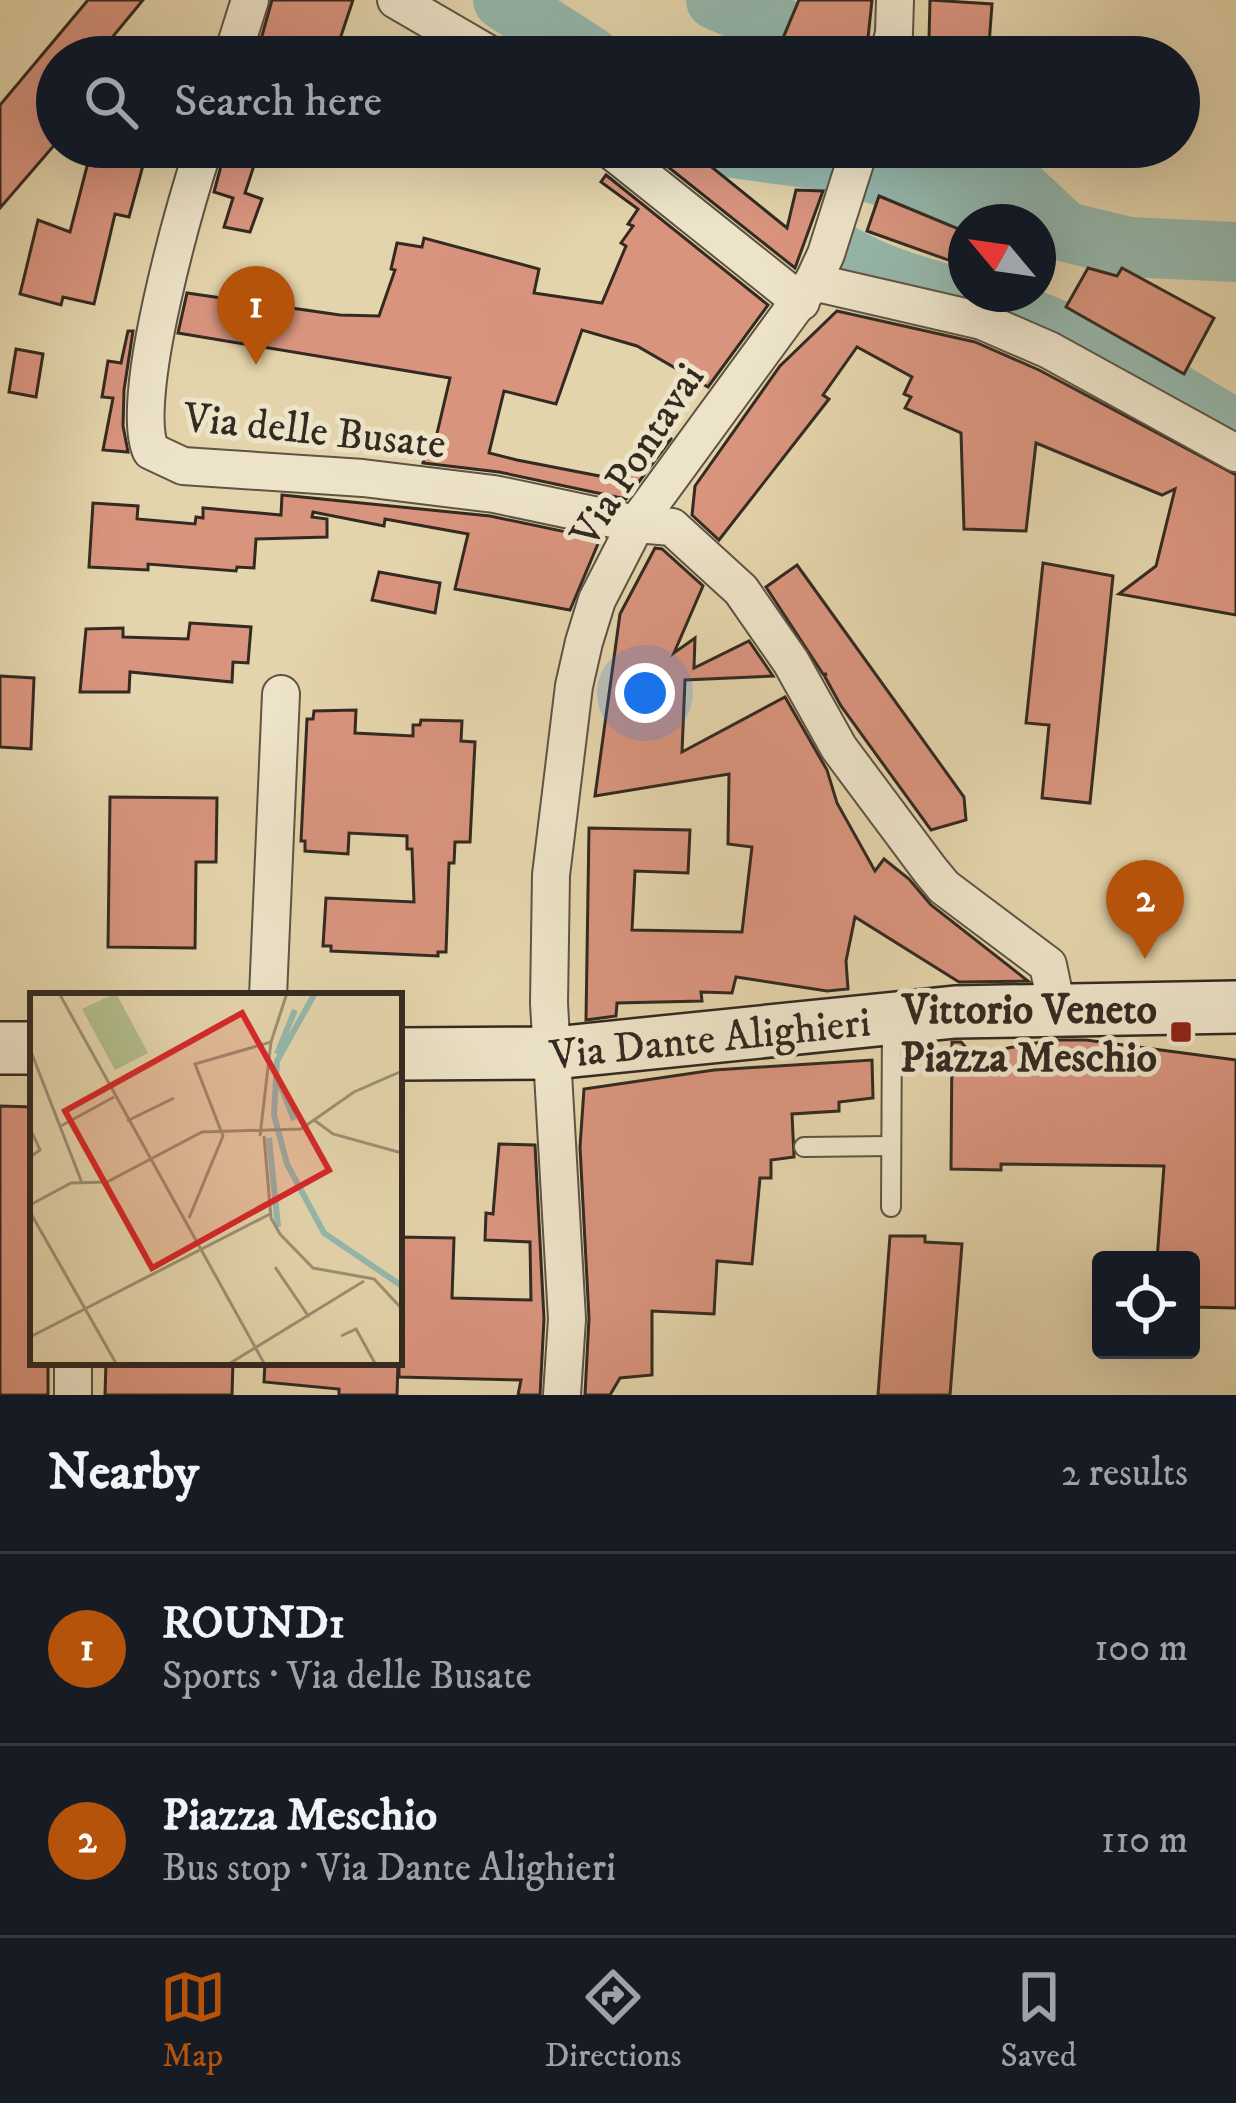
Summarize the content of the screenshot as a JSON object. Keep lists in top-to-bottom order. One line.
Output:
{"streets":{"main road":["Via Dante Alighieri"],"street":["Via delle Busate","Via Pontavai"]},"crossings":[["Via delle Busate","Via Pontavai"],["Via Pontavai","Via Dante Alighieri"]],"places":{"transit":["Vittorio Veneto Piazza Meschio"]},"north":"top left","page":{"search":"Search here","pins":["1","2"],"heading":["Nearby","2 results"],"list":[{"mark":"1","name":"ROUND1","note":"Sports · Via delle Busate","value":"100 m"},{"mark":"2","name":"Piazza Meschio","note":"Bus stop · Via Dante Alighieri","value":"110 m"}],"nav":["Map","Directions","Saved"]}}
